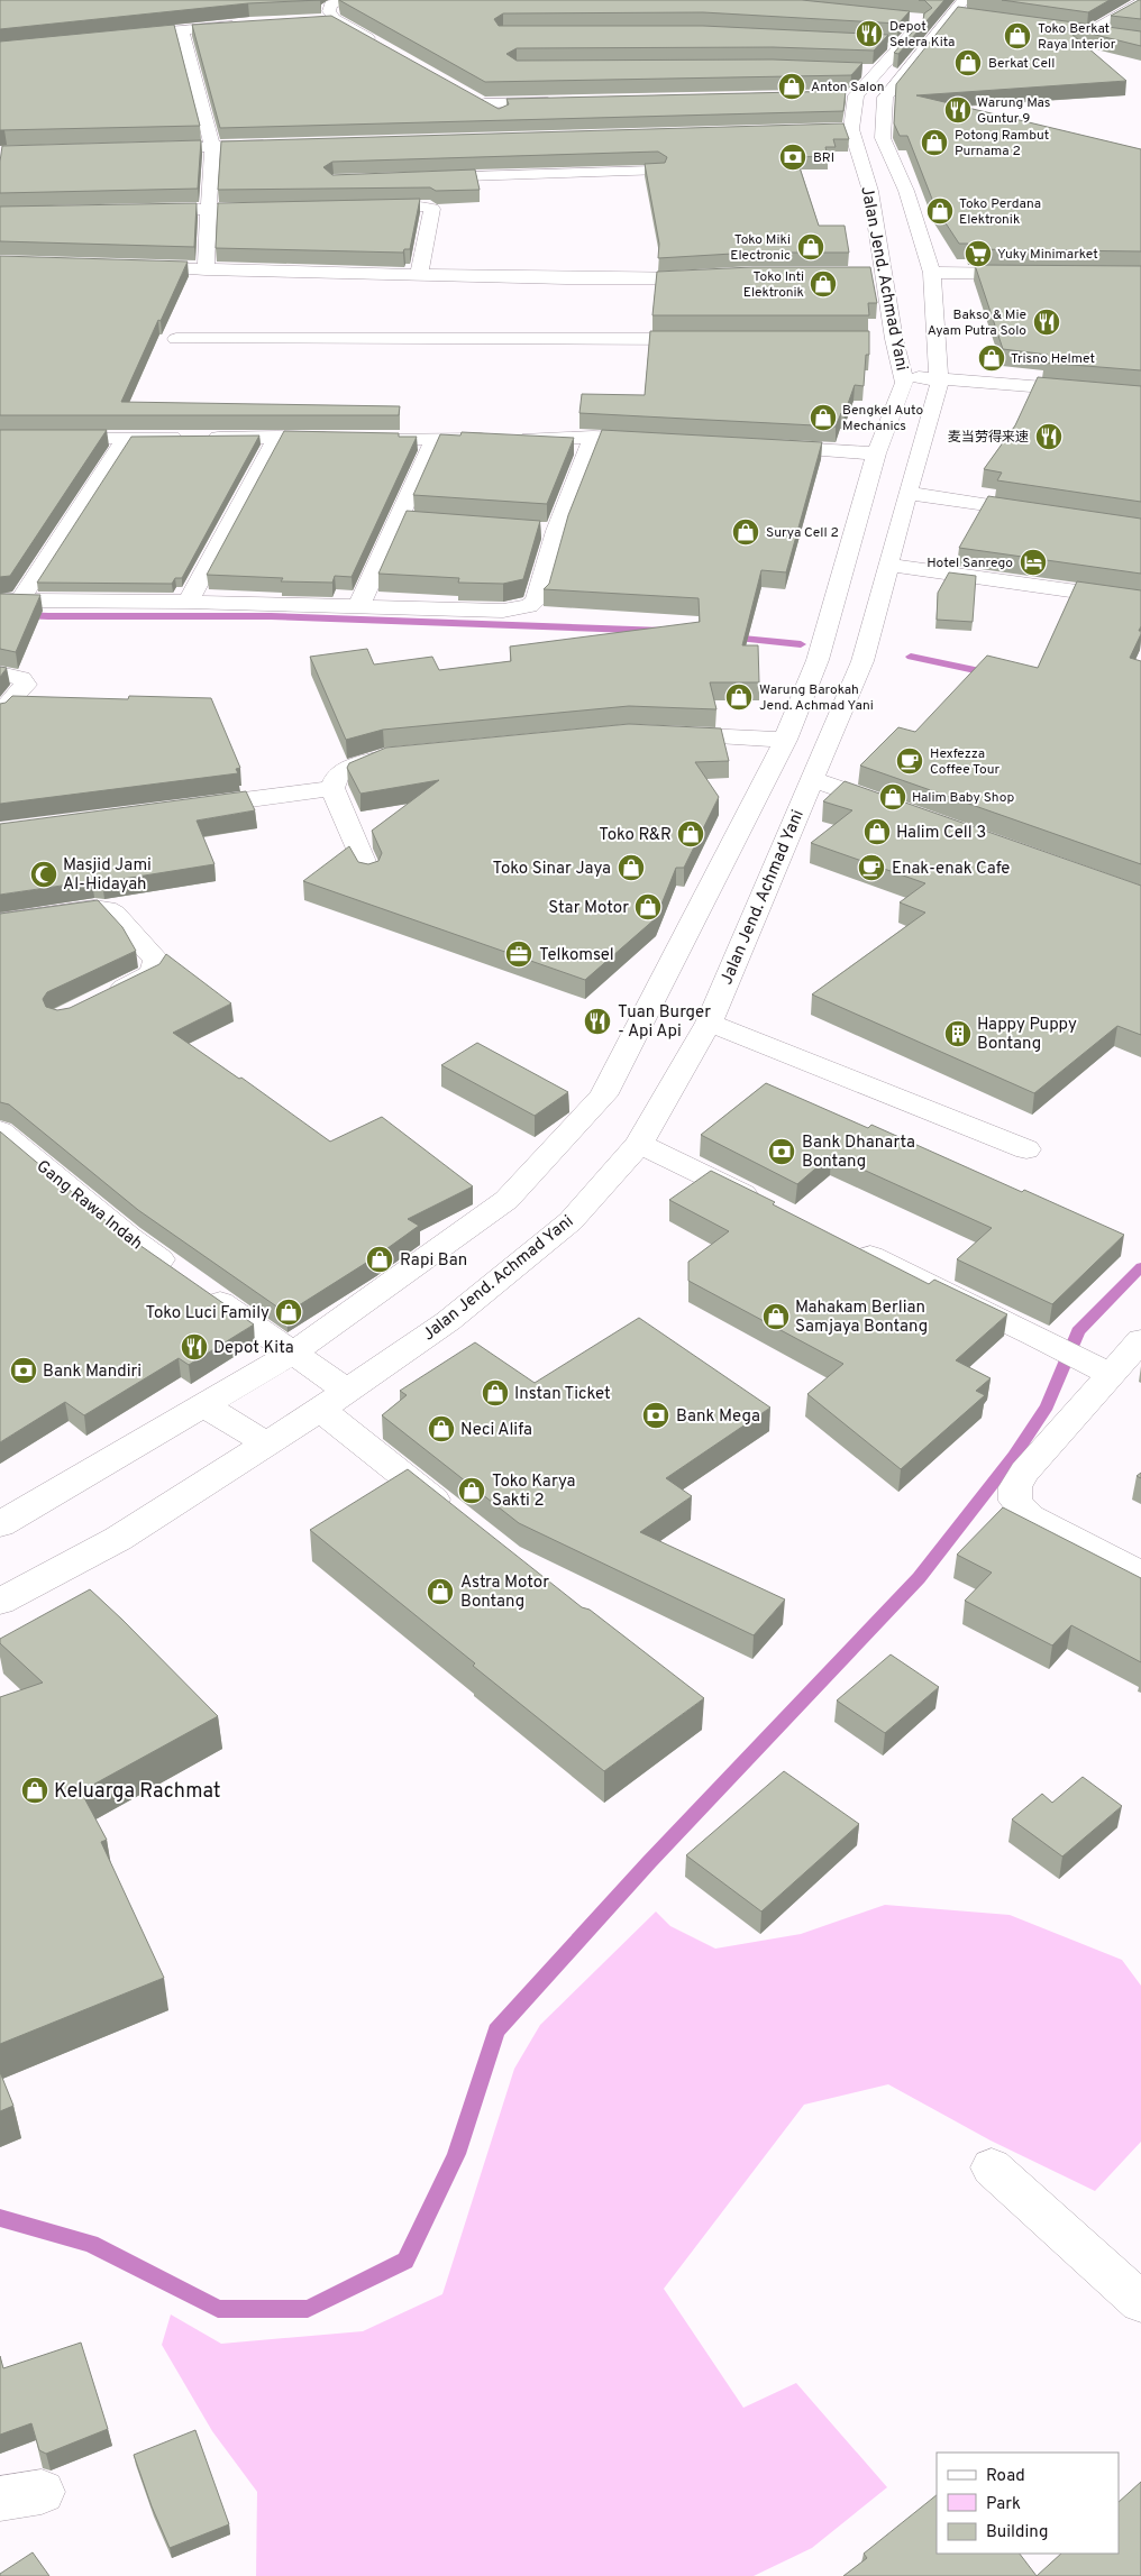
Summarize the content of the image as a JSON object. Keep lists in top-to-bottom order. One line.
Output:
{"streets":{"street":["Jalan Jend. Achmad Yani","Gang Rawa Indah"]},"crossings":[["Jalan Jend. Achmad Yani","Gang Rawa Indah"]],"places":{"restaurant":["Depot Selera Kita","Warung Mas Guntur 9","Bakso & Mie Ayam Putra Solo","麦当劳得来速","Tuan Burger - Api Api","Depot Kita"],"shop":["Toko Berkat Raya Interior","Berkat Cell","Anton Salon","Potong Rambut Purnama 2","Toko Perdana Elektronik","Toko Miki Electronic","Toko Inti Elektronik","Trisno Helmet","Bengkel Auto Mechanics","Surya Cell 2","Warung Barokah Jend. Achmad Yani","Halim Baby Shop","Halim Cell 3","Toko R&R","Toko Sinar Jaya","Star Motor","Rapi Ban","Toko Luci Family","Mahakam Berlian Samjaya Bontang","Instan Ticket","Neci Alifa","Toko Karya Sakti 2","Astra Motor Bontang","Keluarga Rachmat"],"bank":["BRI","Bank Dhanarta Bontang","Bank Mandiri","Bank Mega"],"supermarket":["Yuky Minimarket"],"hotel":["Hotel Sanrego"],"cafe":["Hexfezza Coffee Tour","Enak-enak Cafe"],"mosque":["Masjid Jami Al-Hidayah"],"office":["Telkomsel"],"building":["Happy Puppy Bontang"]},"legend":["Road","Park","Building"]}
